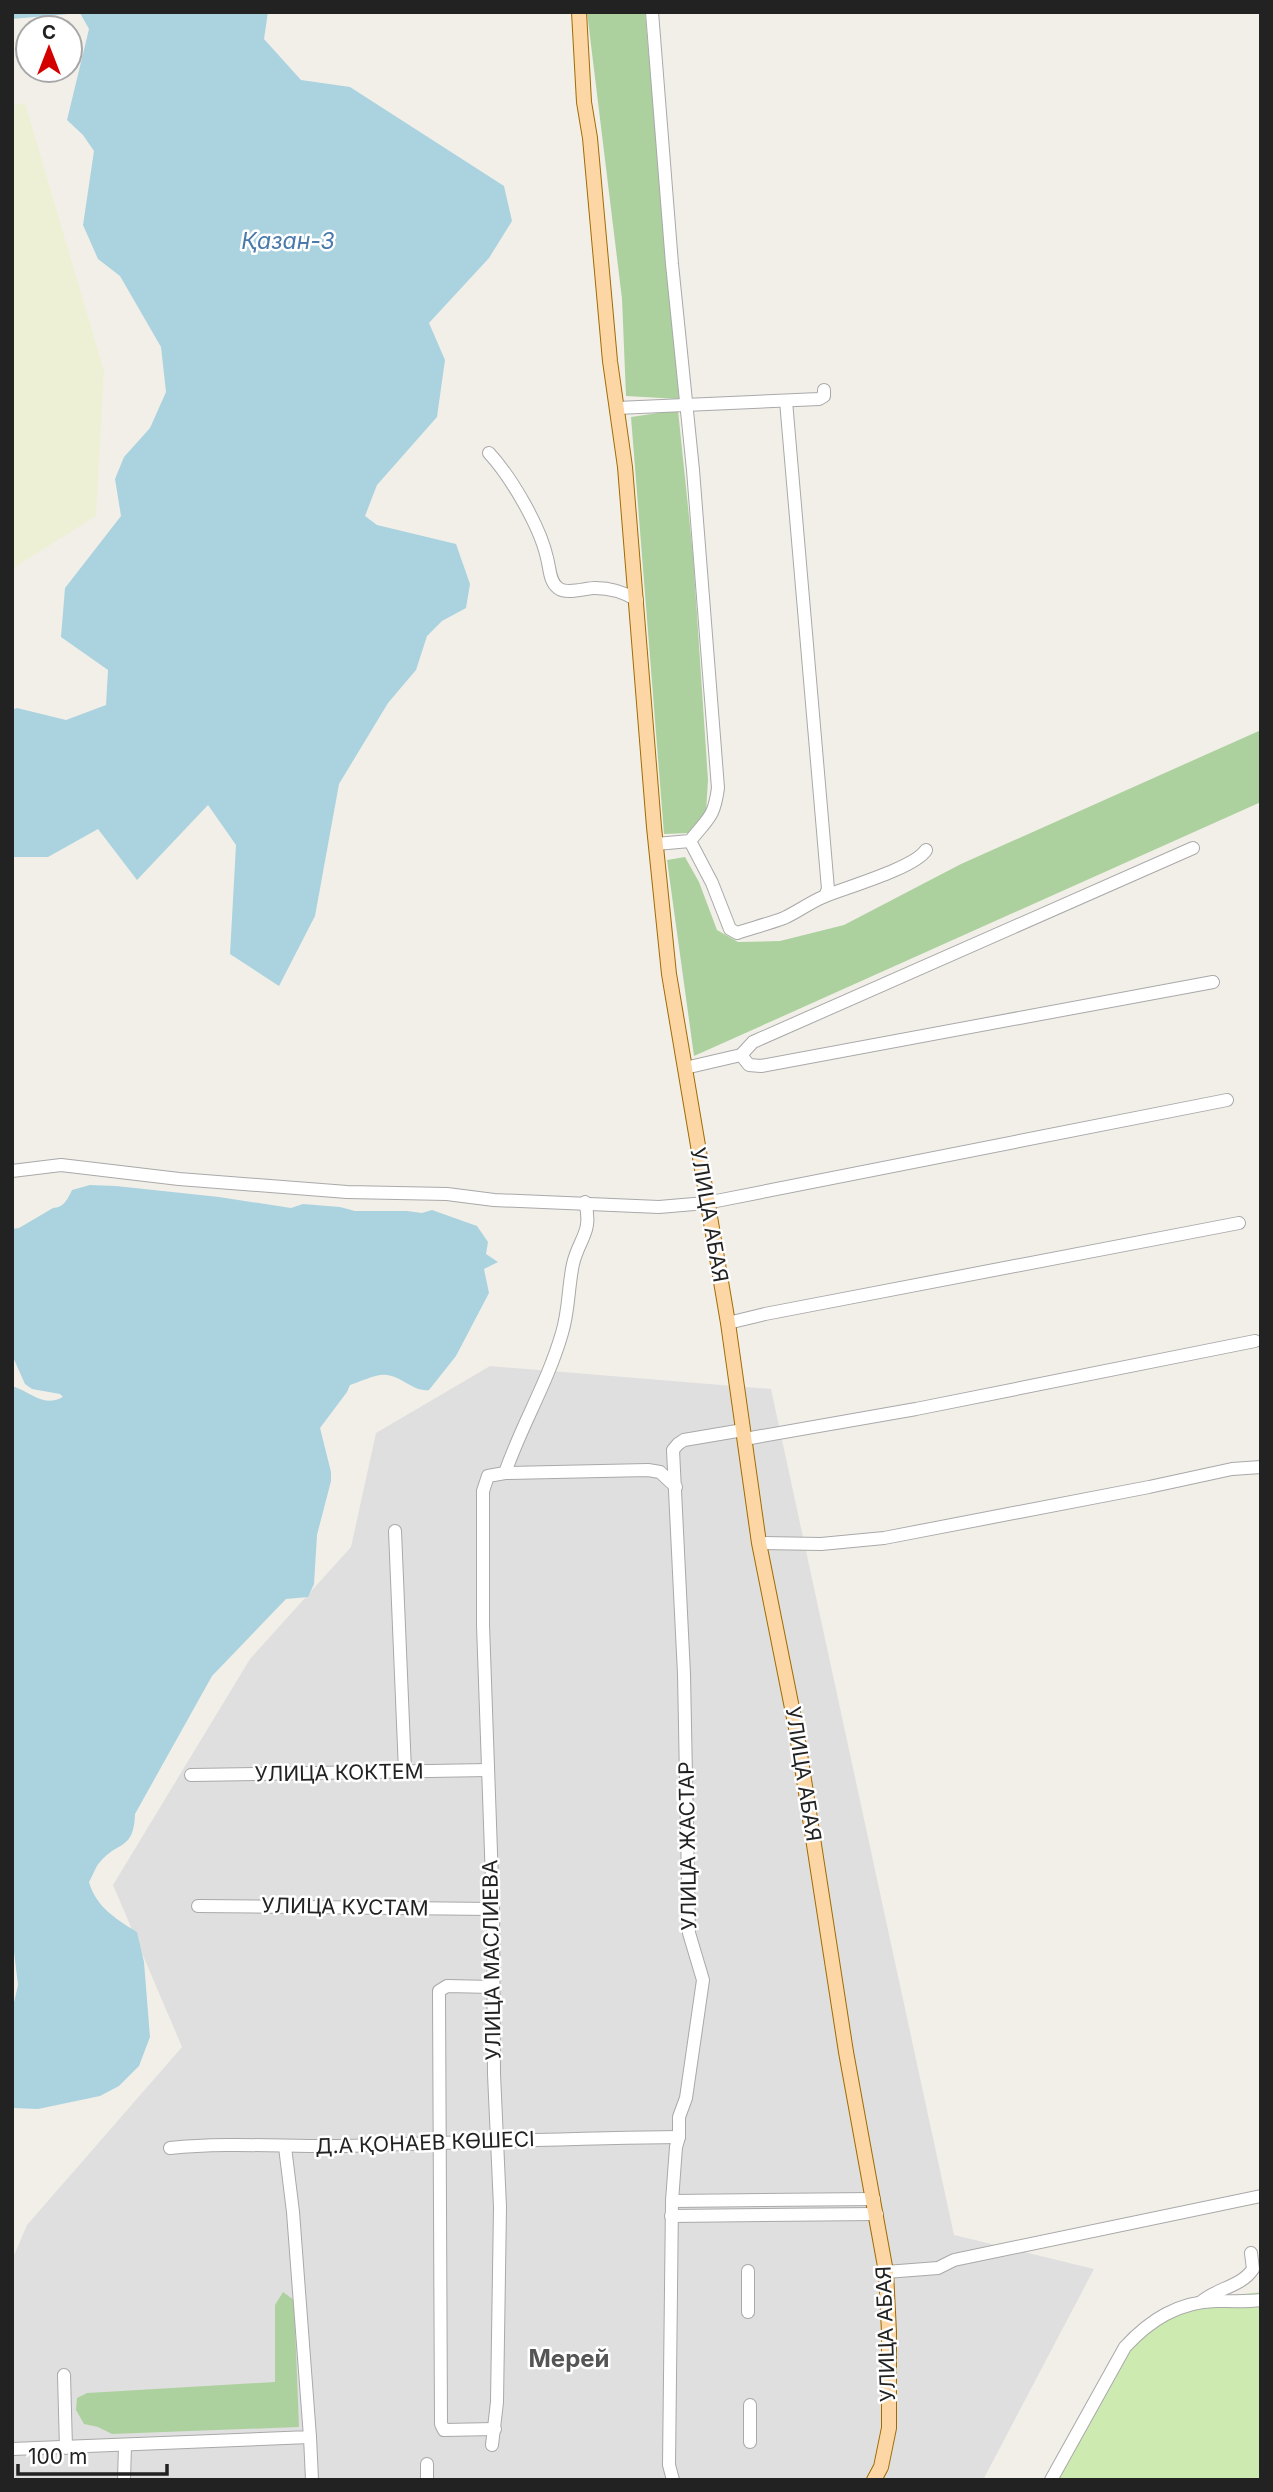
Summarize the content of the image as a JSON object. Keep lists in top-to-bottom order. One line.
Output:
{"streets":{"main road":["УЛИЦА АБАЯ"],"street":["УЛИЦА КОКТЕМ","УЛИЦА ЖАСТАР","УЛИЦА КУСТАМ","УЛИЦА МАСЛИЕВА","Д.А ҚОНАЕВ КӨШЕСІ"]},"crossings":[["УЛИЦА АБАЯ","УЛИЦА ЖАСТАР"],["УЛИЦА КОКТЕМ","УЛИЦА МАСЛИЕВА"],["УЛИЦА ЖАСТАР","Д.А ҚОНАЕВ КӨШЕСІ"],["УЛИЦА КУСТАМ","УЛИЦА МАСЛИЕВА"],["УЛИЦА МАСЛИЕВА","Д.А ҚОНАЕВ КӨШЕСІ"]],"districts":["Мерей"],"water":["Қазан-3"],"scale_bar":"100 m","north":"top"}
